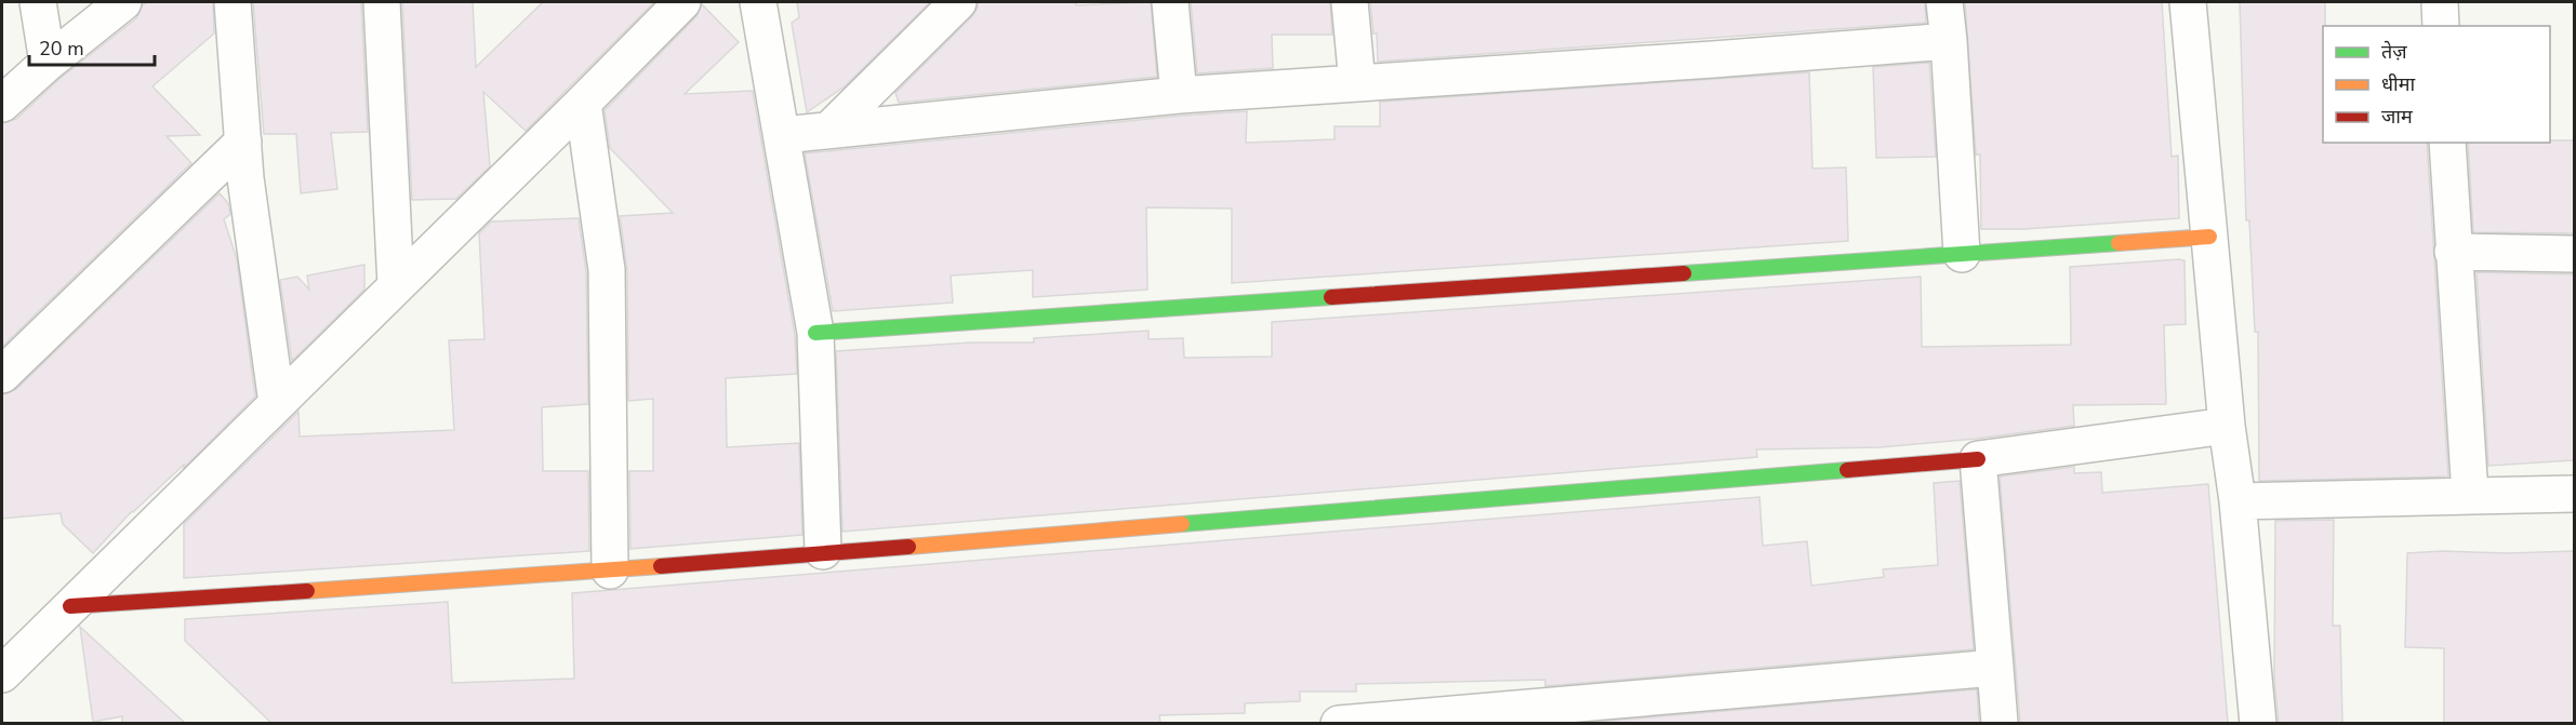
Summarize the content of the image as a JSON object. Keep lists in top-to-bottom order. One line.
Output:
{"legend":["तेज़","धीमा","जाम"],"scale_bar":"20 m"}
